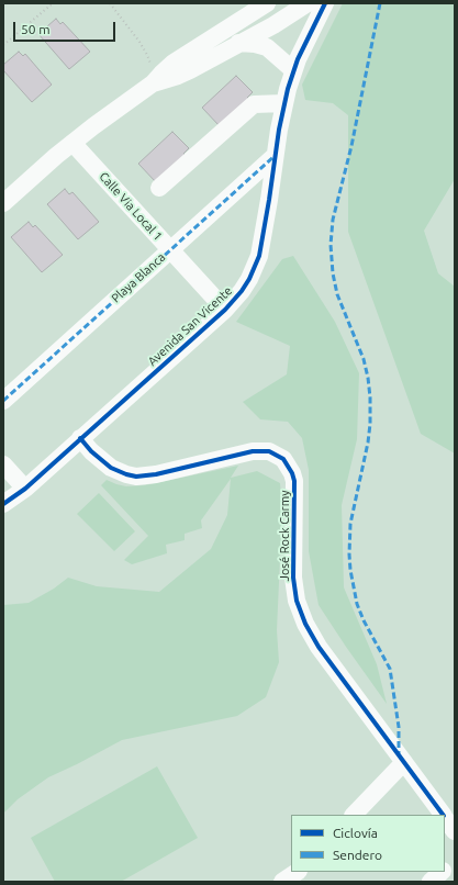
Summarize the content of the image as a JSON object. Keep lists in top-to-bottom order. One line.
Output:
{"streets":{"street":["Calle Via Local 1","Playa Blanca","Avenida San Vicente","José Rock Carmy"]},"crossings":[["Calle Via Local 1","Playa Blanca"],["Calle Via Local 1","Avenida San Vicente"],["Playa Blanca","Avenida San Vicente"],["Avenida San Vicente","José Rock Carmy"]],"legend":["Ciclovía","Sendero"],"scale_bar":"50 m"}
